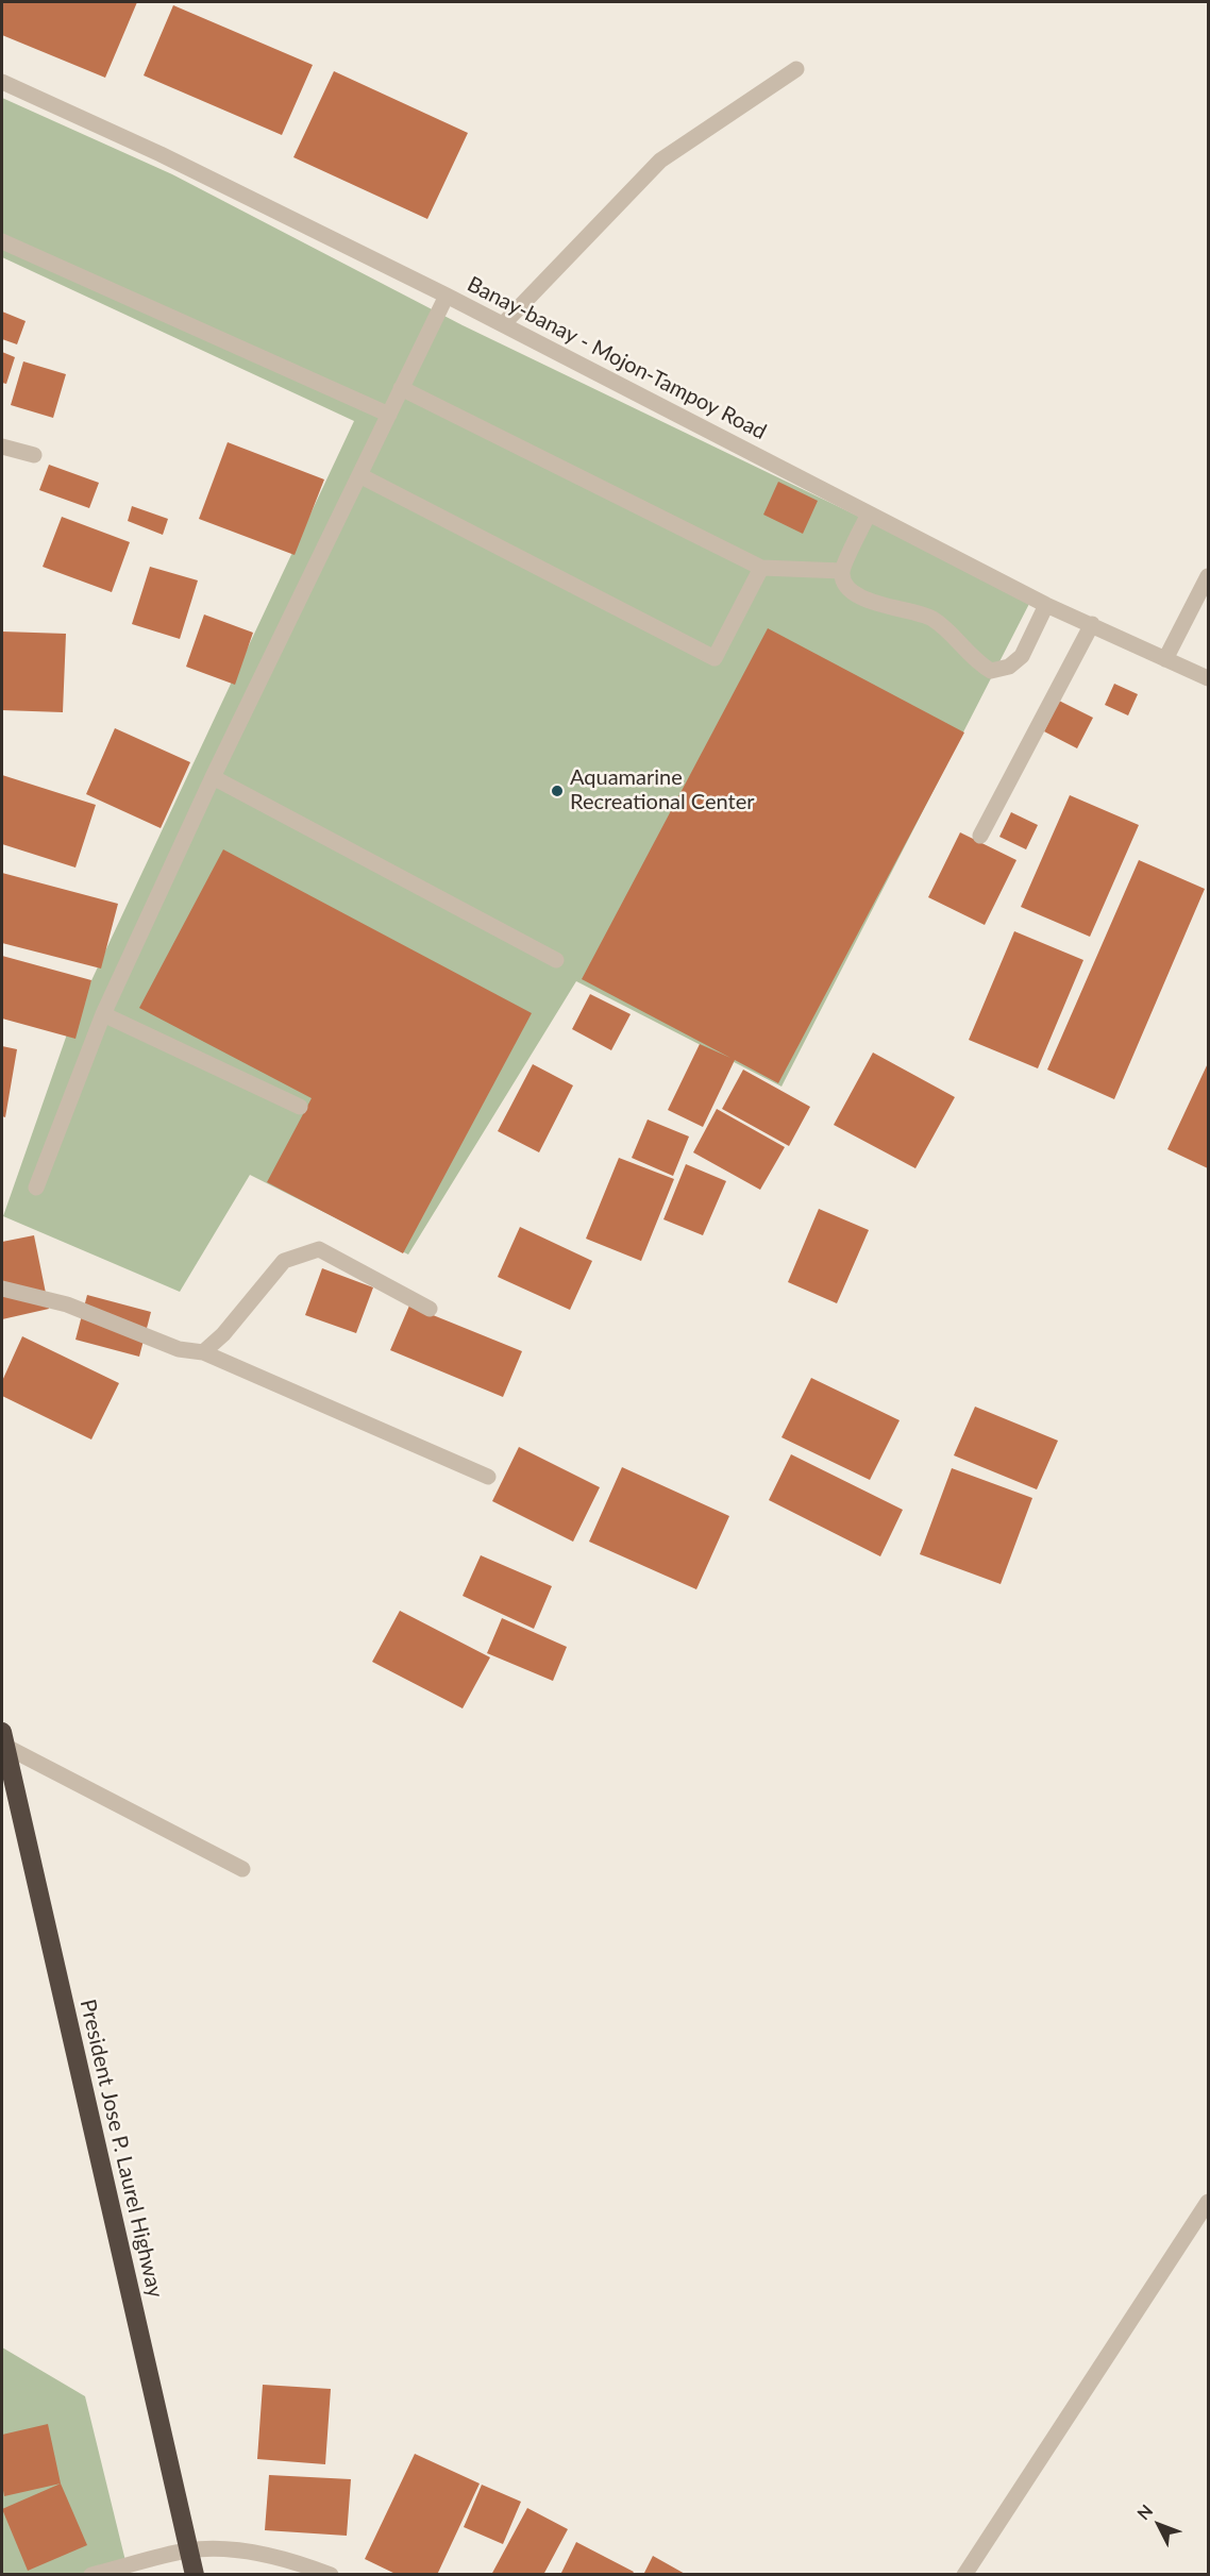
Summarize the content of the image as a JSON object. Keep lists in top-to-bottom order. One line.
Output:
{"streets":{"highway":["President Jose P. Laurel Highway"],"street":["Banay-banay - Mojon-Tampoy Road"]},"places":["Aquamarine Recreational Center"],"north":"top left"}
